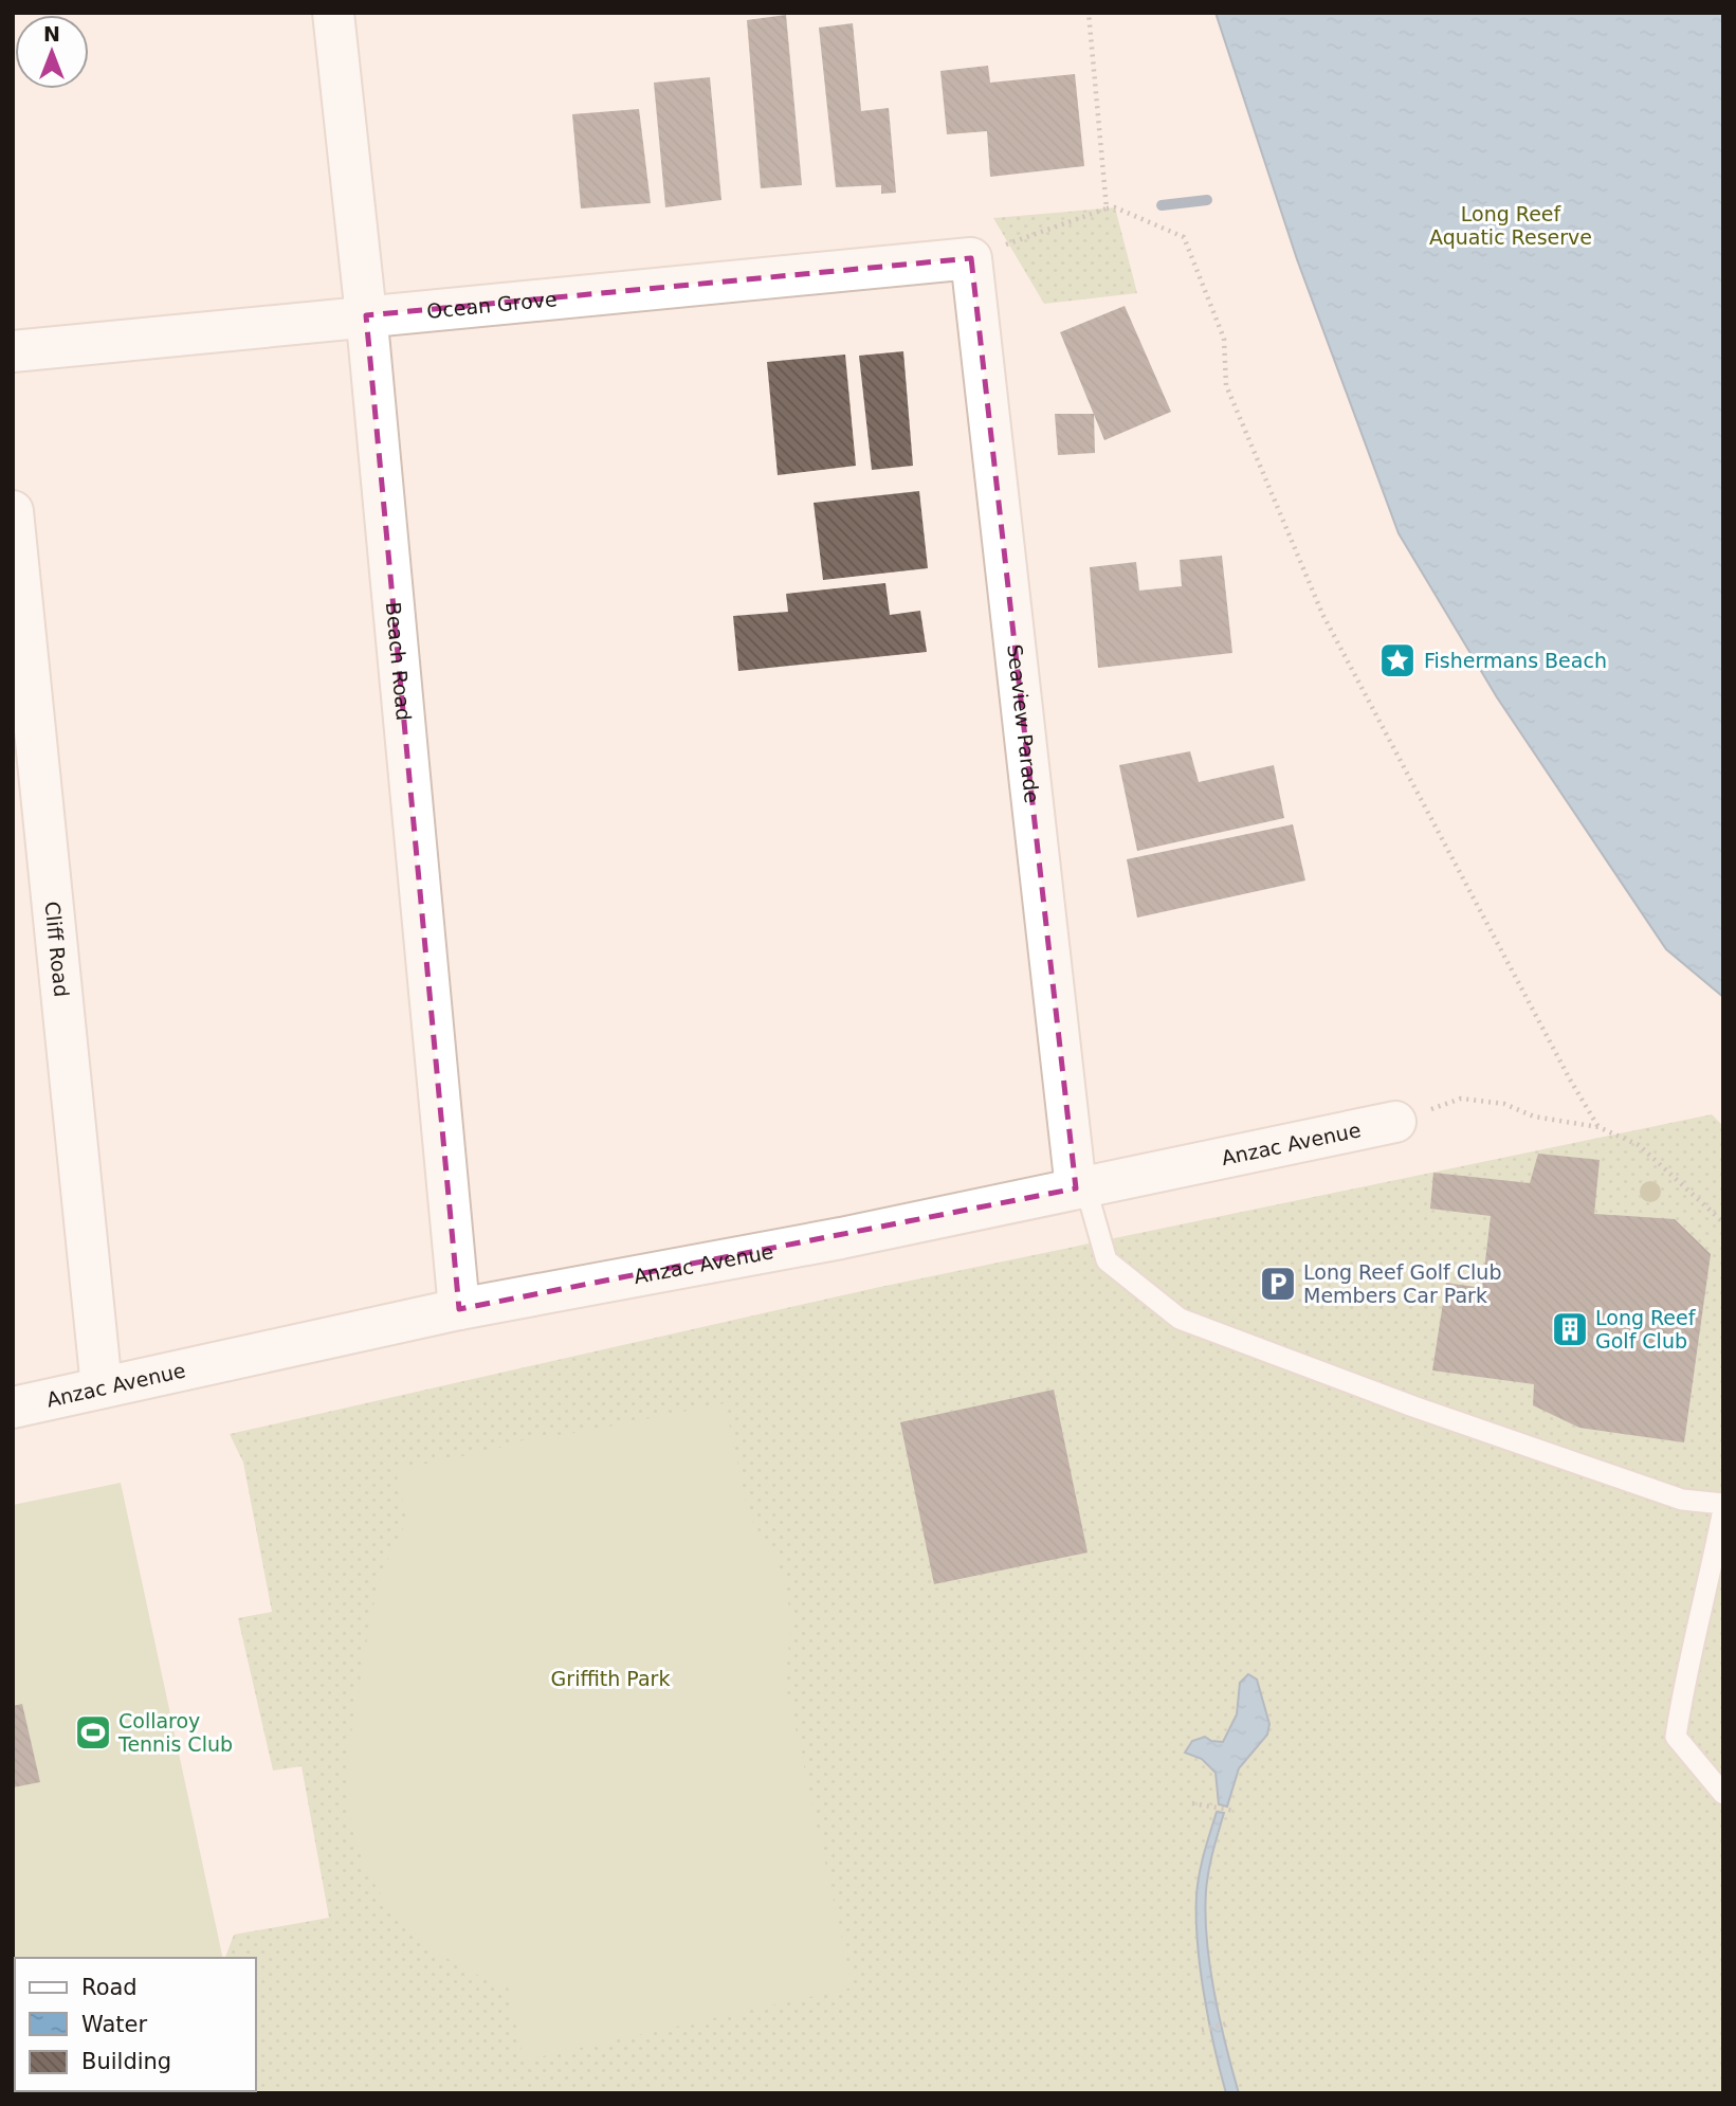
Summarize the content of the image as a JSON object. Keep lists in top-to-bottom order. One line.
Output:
{"streets":{"street":["Ocean Grove","Beach Road","Seaview Parade","Cliff Road","Anzac Avenue"]},"crossings":[["Ocean Grove","Beach Road"],["Ocean Grove","Seaview Parade"],["Beach Road","Anzac Avenue"],["Seaview Parade","Anzac Avenue"],["Cliff Road","Anzac Avenue"]],"parks":["Long Reef Aquatic Reserve","Griffith Park"],"places":{"place":["Fishermans Beach"],"parking":["Long Reef Golf Club Members Car Park"],"building":["Long Reef Golf Club"],"sports":["Collaroy Tennis Club"]},"legend":["Road","Water","Building"],"north":"top"}
